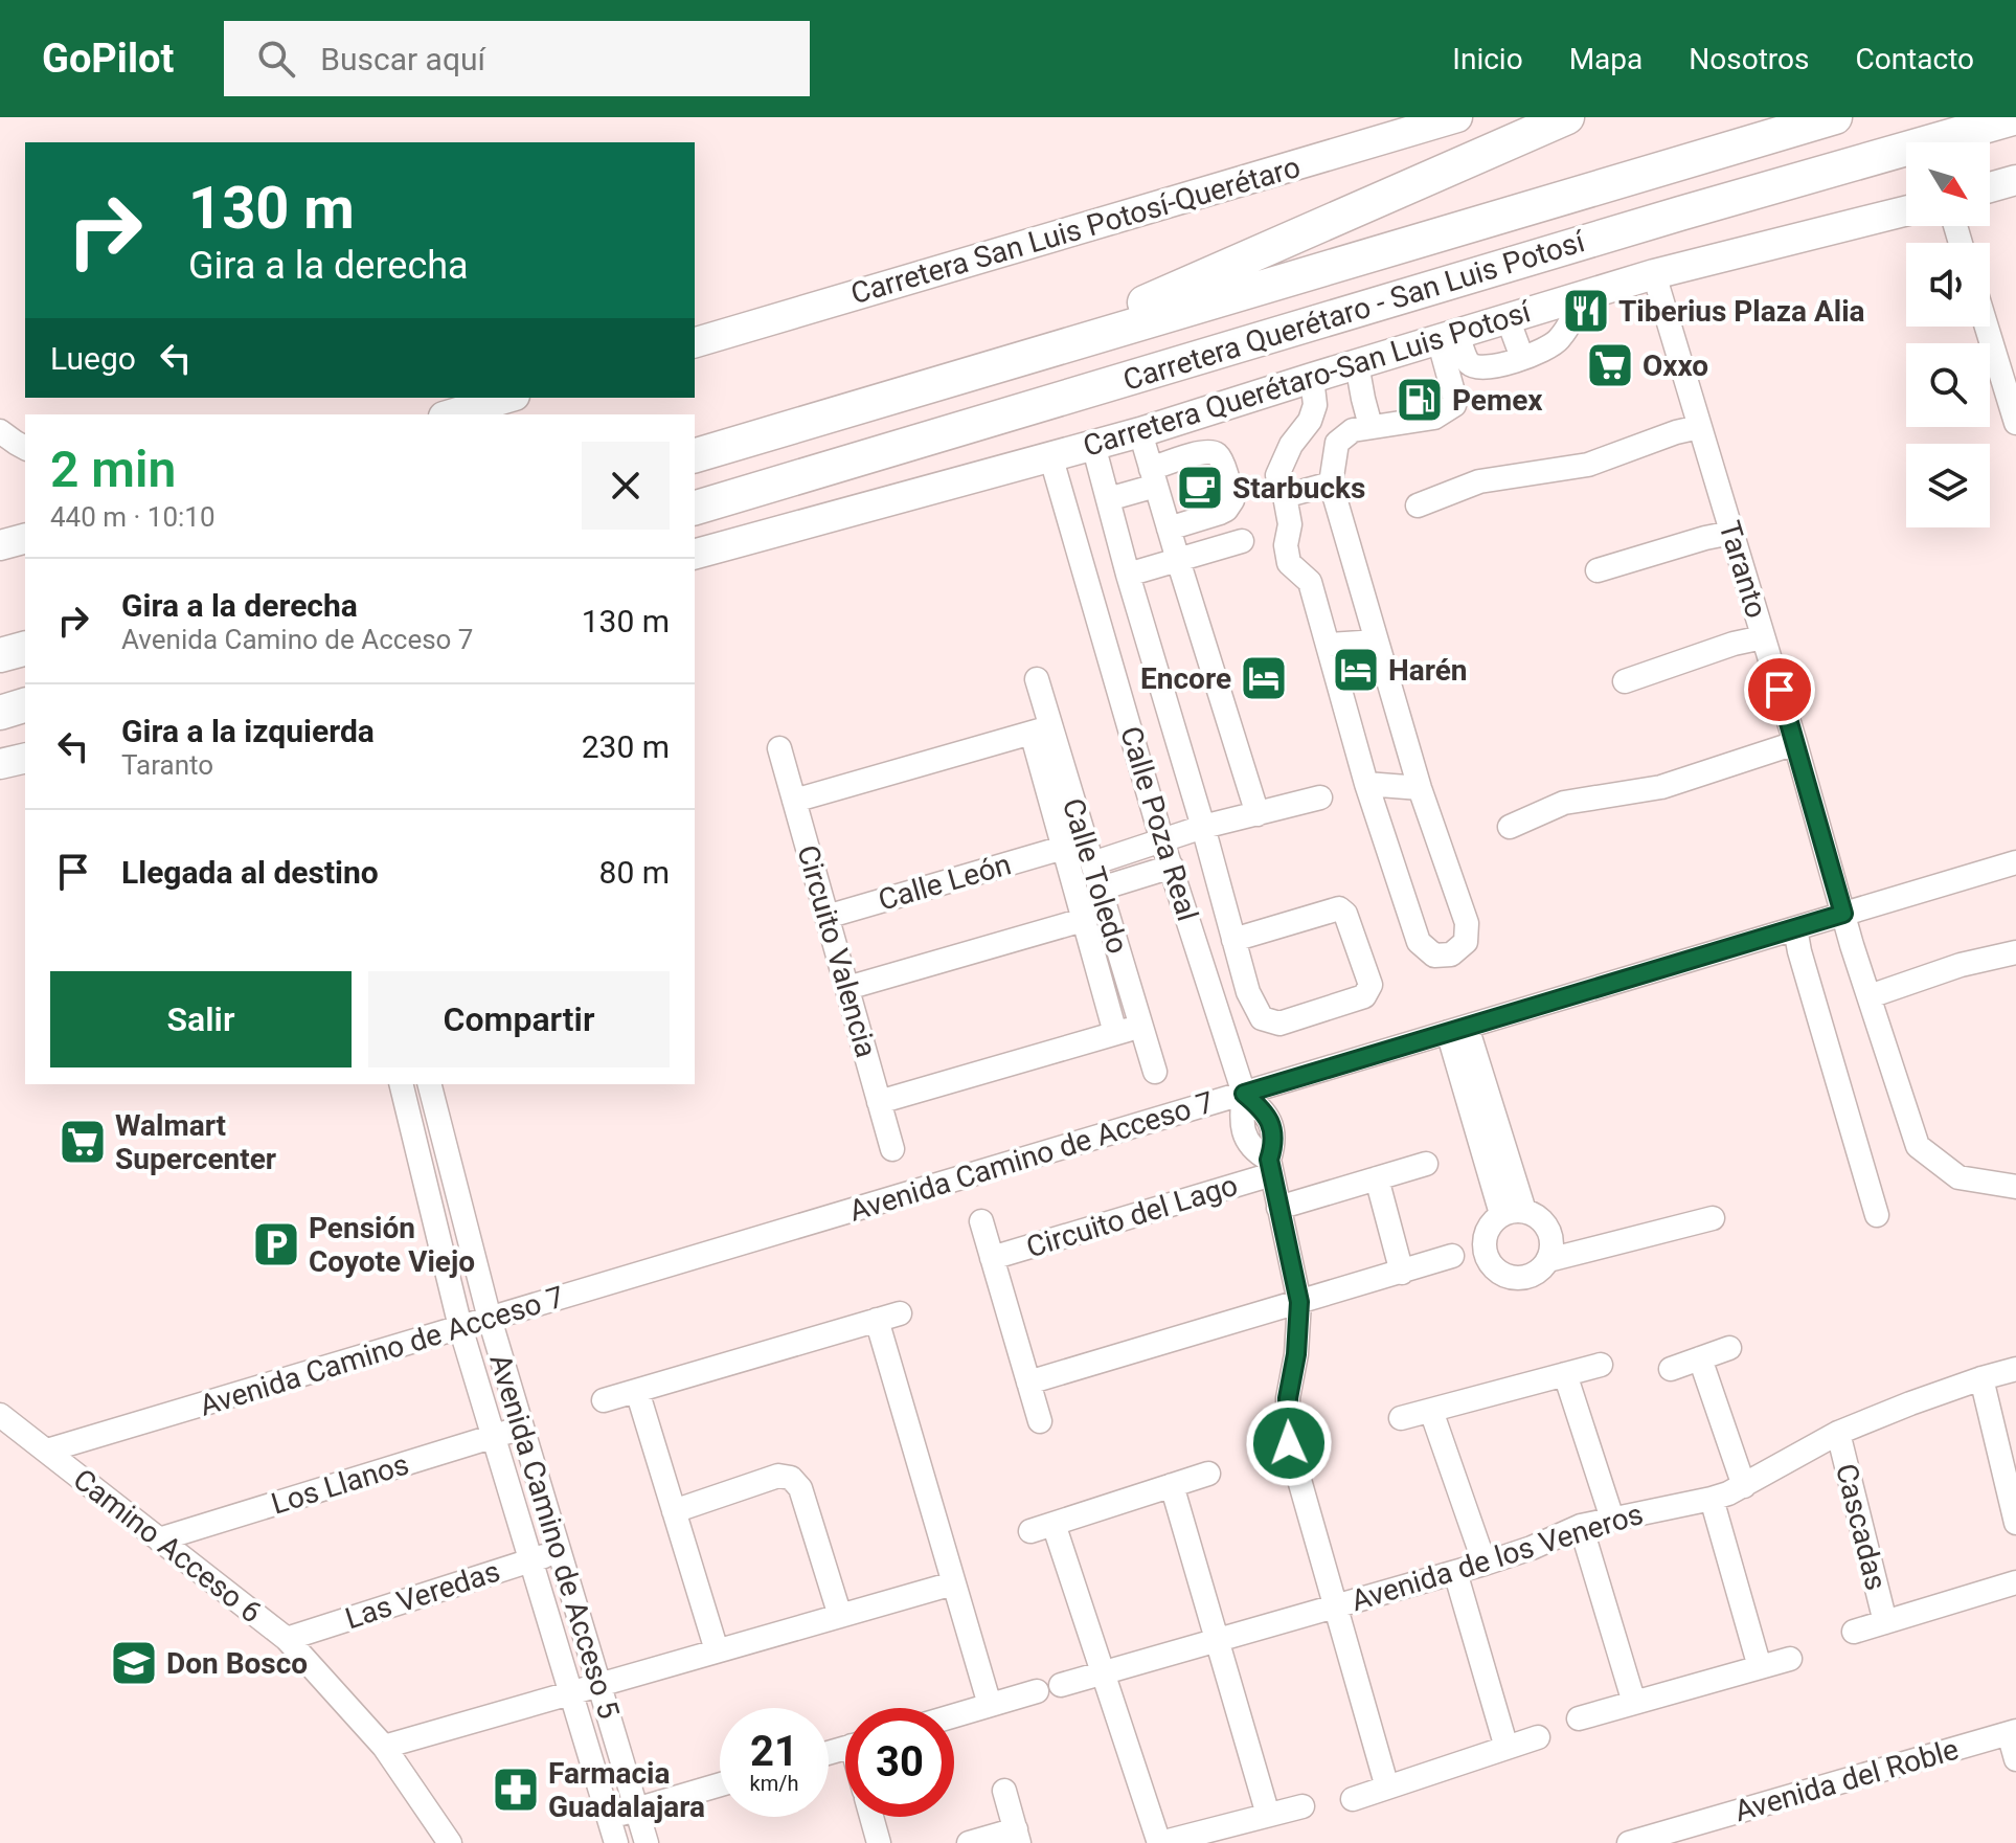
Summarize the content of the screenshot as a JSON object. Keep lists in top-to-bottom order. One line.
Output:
{"streets":{"highway":["Carretera Querétaro - San Luis Potosí"],"main road":["Carretera San Luis Potosí-Querétaro","Carretera Querétaro-San Luis Potosí"],"street":["Taranto","Calle Poza Real","Calle Toledo","Calle León","Circuito Valencia","Avenida Camino de Acceso 7","Circuito del Lago","Los Llanos","Cascadas","Avenida Camino de Acceso 5","Camino Acceso 6","Avenida de los Veneros","Las Veredas","Avenida del Roble"]},"crossings":[["Carretera Querétaro-San Luis Potosí","Taranto"],["Carretera Querétaro-San Luis Potosí","Calle Poza Real"],["Taranto","Avenida Camino de Acceso 7"],["Calle Poza Real","Avenida Camino de Acceso 7"],["Calle Toledo","Calle León"],["Calle León","Circuito Valencia"],["Avenida Camino de Acceso 7","Avenida Camino de Acceso 5"],["Avenida Camino de Acceso 7","Camino Acceso 6"],["Los Llanos","Avenida Camino de Acceso 5"],["Los Llanos","Camino Acceso 6"],["Cascadas","Avenida de los Veneros"],["Avenida Camino de Acceso 5","Las Veredas"],["Camino Acceso 6","Las Veredas"]],"places":{"restaurant":["Tiberius Plaza Alia"],"supermarket":["Oxxo","Walmart Supercenter"],"fuel station":["Pemex"],"cafe":["Starbucks"],"hotel":["Harén","Encore"],"parking":["Pensión Coyote Viejo"],"school or university":["Don Bosco"],"pharmacy":["Farmacia Guadalajara"]},"north":"bottom right","page":{"header":"GoPilot","search":"Buscar aquí","nav":["Inicio","Mapa","Nosotros","Contacto"],"turn":["130 m","Gira a la derecha"],"then":"Luego","heading":["2 min","440 m · 10:10"],"list":[{"name":"Gira a la derecha","note":"Avenida Camino de Acceso 7","value":"130 m"},{"name":"Gira a la izquierda","note":"Taranto","value":"230 m"},{"name":"Llegada al destino","value":"80 m"}],"buttons":["Salir","Compartir"],"speed":"21 km/h","limit":"30"}}
